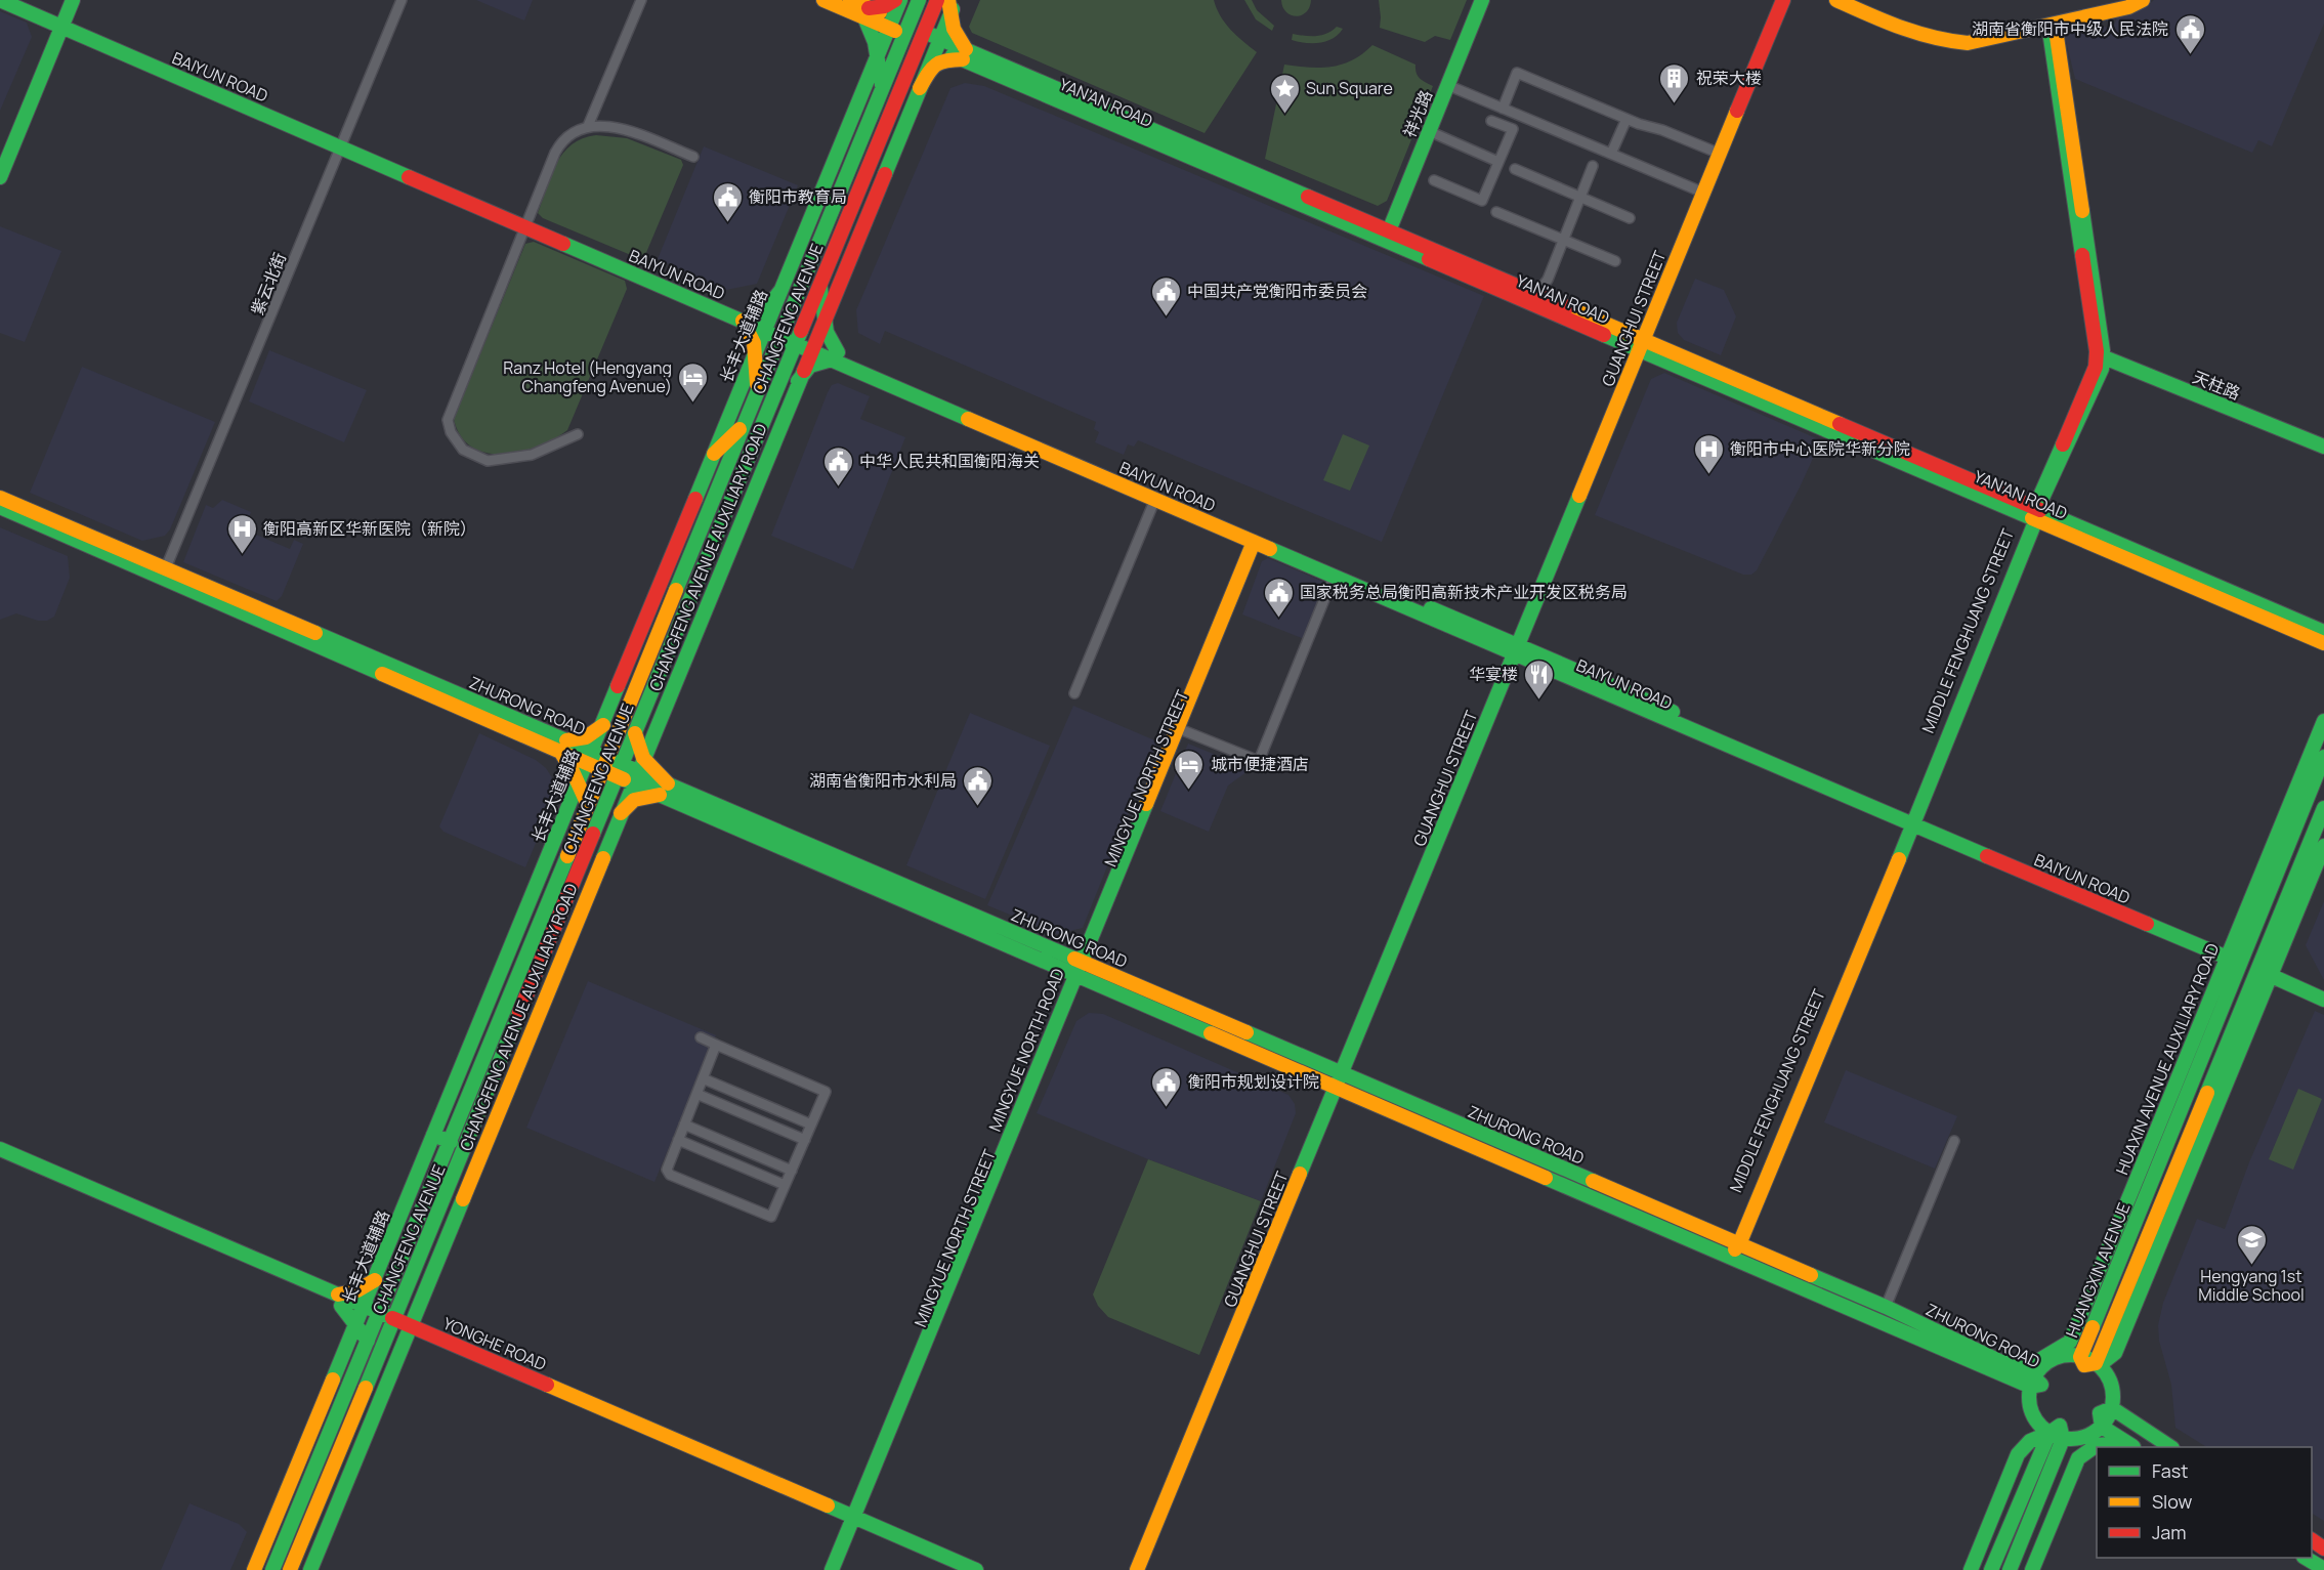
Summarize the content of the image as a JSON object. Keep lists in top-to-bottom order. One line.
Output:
{"streets":{"main road":["BAIYUN ROAD","YAN'AN ROAD","祥光路","CHANGFENG AVENUE","GUANGHUI STREET","长丰大道辅路","天柱路","CHANGFENG AVENUE AUXILIARY ROAD","MIDDLE FENGHUANG STREET","ZHURONG ROAD","MINGYUE NORTH STREET","MINGYUE NORTH ROAD","HUAXIN AVENUE AUXILIARY ROAD","HUANGXIN AVENUE","YONGHE ROAD"],"street":["紫云北街"]},"crossings":[["BAIYUN ROAD","紫云北街"],["BAIYUN ROAD","CHANGFENG AVENUE"],["BAIYUN ROAD","GUANGHUI STREET"],["BAIYUN ROAD","长丰大道辅路"],["BAIYUN ROAD","CHANGFENG AVENUE AUXILIARY ROAD"],["BAIYUN ROAD","MIDDLE FENGHUANG STREET"],["BAIYUN ROAD","MINGYUE NORTH STREET"],["BAIYUN ROAD","MINGYUE NORTH ROAD"],["BAIYUN ROAD","HUAXIN AVENUE AUXILIARY ROAD"],["BAIYUN ROAD","HUANGXIN AVENUE"],["YAN'AN ROAD","祥光路"],["YAN'AN ROAD","CHANGFENG AVENUE"],["YAN'AN ROAD","GUANGHUI STREET"],["YAN'AN ROAD","长丰大道辅路"],["YAN'AN ROAD","CHANGFENG AVENUE AUXILIARY ROAD"],["YAN'AN ROAD","MIDDLE FENGHUANG STREET"],["紫云北街","ZHURONG ROAD"],["CHANGFENG AVENUE","ZHURONG ROAD"],["CHANGFENG AVENUE","YONGHE ROAD"],["GUANGHUI STREET","ZHURONG ROAD"],["长丰大道辅路","ZHURONG ROAD"],["长丰大道辅路","YONGHE ROAD"],["天柱路","MIDDLE FENGHUANG STREET"],["CHANGFENG AVENUE AUXILIARY ROAD","ZHURONG ROAD"],["CHANGFENG AVENUE AUXILIARY ROAD","YONGHE ROAD"],["MIDDLE FENGHUANG STREET","ZHURONG ROAD"],["ZHURONG ROAD","MINGYUE NORTH STREET"],["ZHURONG ROAD","MINGYUE NORTH ROAD"],["ZHURONG ROAD","HUAXIN AVENUE AUXILIARY ROAD"],["ZHURONG ROAD","HUANGXIN AVENUE"],["MINGYUE NORTH STREET","MINGYUE NORTH ROAD"],["MINGYUE NORTH ROAD","YONGHE ROAD"]],"places":{"public building":["湖南省衡阳市中级人民法院","衡阳市教育局","中国共产党衡阳市委员会","中华人民共和国衡阳海关","国家税务总局衡阳高新技术产业开发区税务局","湖南省衡阳市水利局","衡阳市规划设计院"],"building":["祝荣大楼"],"place":["Sun Square"],"hotel":["Ranz Hotel (Hengyang Changfeng Avenue)","城市便捷酒店"],"hospital":["衡阳市中心医院华新分院","衡阳高新区华新医院（新院）"],"restaurant":["华宴楼"],"school or university":["Hengyang 1st Middle School"]},"legend":["Fast","Slow","Jam"]}
